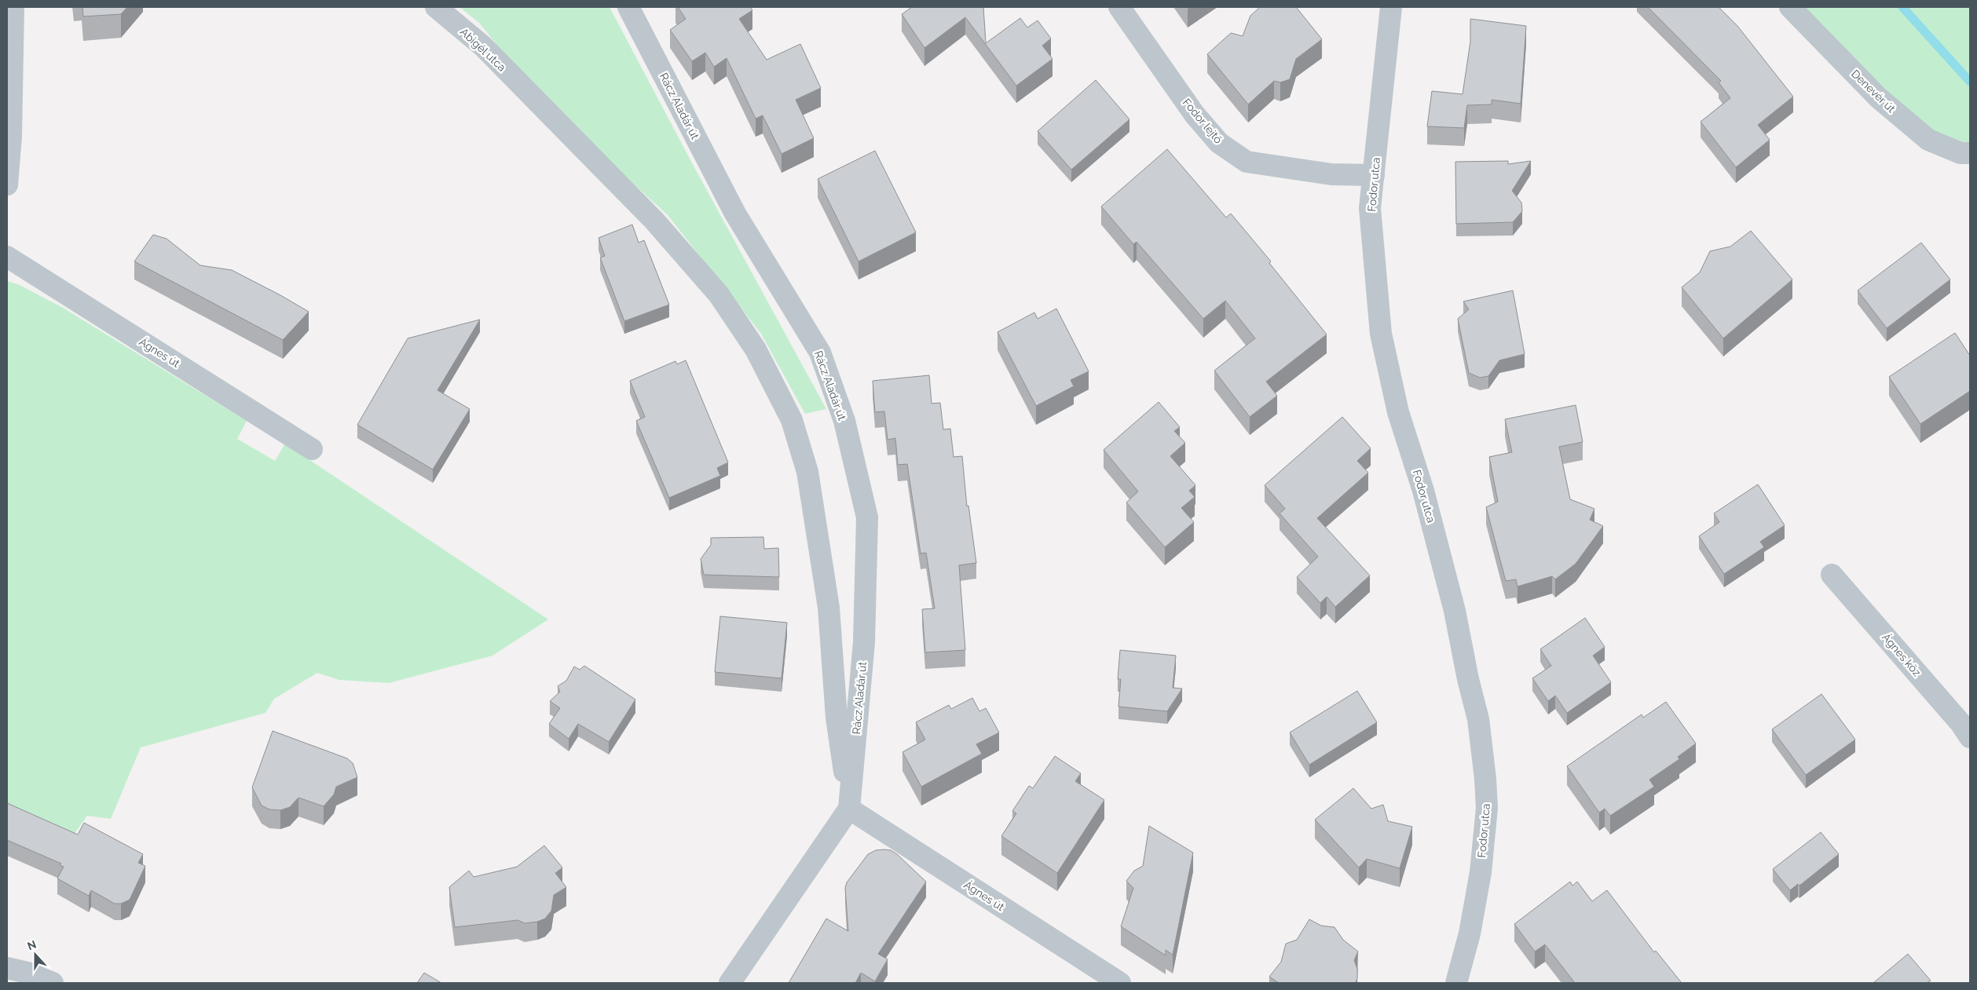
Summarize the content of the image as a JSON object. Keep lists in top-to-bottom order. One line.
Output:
{"streets":{"street":["Abigél utca","Denevér út","Rácz Aladár út","Fodor lejtő","Fodor utca","Ágnes út","Ágnes köz"]},"crossings":[["Abigél utca","Rácz Aladár út"],["Rácz Aladár út","Ágnes út"],["Fodor lejtő","Fodor utca"]],"north":"top"}
